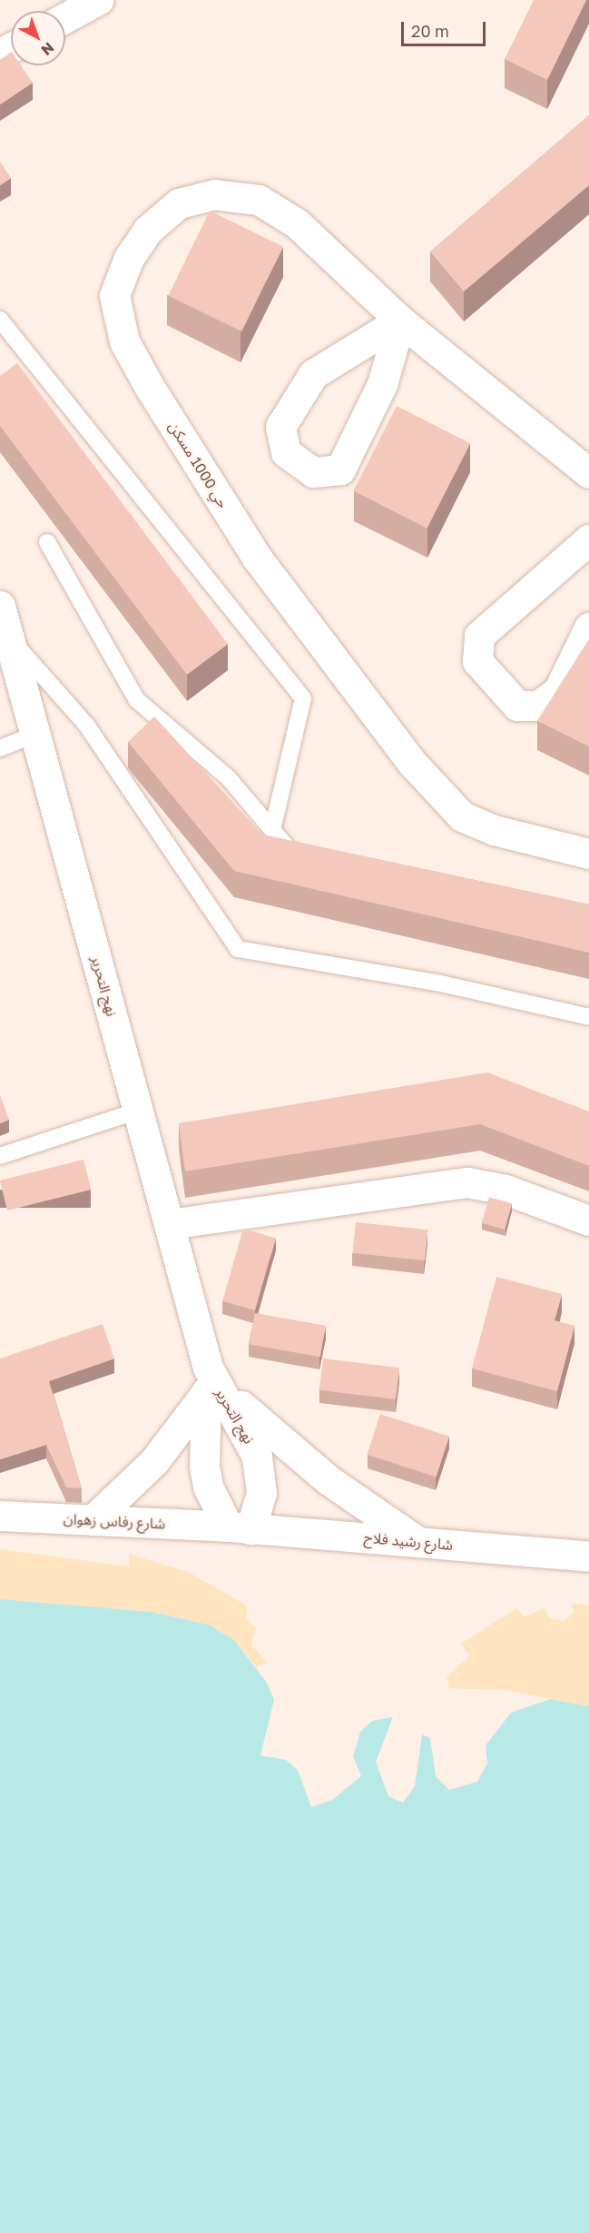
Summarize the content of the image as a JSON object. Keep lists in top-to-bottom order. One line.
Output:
{"streets":{"street":["حي 1000 مسكن","نهج التحرير","شارع رفاس زهوان","شارع رشيد فلاح"]},"crossings":[["نهج التحرير","شارع رفاس زهوان"],["نهج التحرير","شارع رشيد فلاح"],["شارع رفاس زهوان","شارع رشيد فلاح"]],"scale_bar":"20 m","north":"bottom right"}
